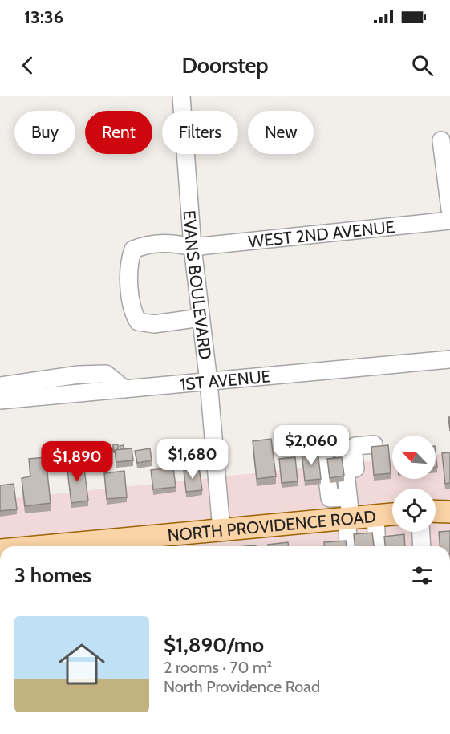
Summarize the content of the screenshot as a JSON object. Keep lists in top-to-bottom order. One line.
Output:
{"streets":{"main road":["NORTH PROVIDENCE ROAD"],"street":["WEST 2ND AVENUE","EVANS BOULEVARD","1ST AVENUE"]},"crossings":[["WEST 2ND AVENUE","EVANS BOULEVARD"],["EVANS BOULEVARD","1ST AVENUE"],["EVANS BOULEVARD","NORTH PROVIDENCE ROAD"]],"north":"top left","page":{"status":"13:36","header":"Doorstep","chip":["Buy","Rent","Filters","New"],"price":["$2,060","$1,680","$1,890"],"heading":"3 homes","list":[{"name":"$1,890/mo","note":"2 rooms · 70 m² · North Providence Road"}]}}
